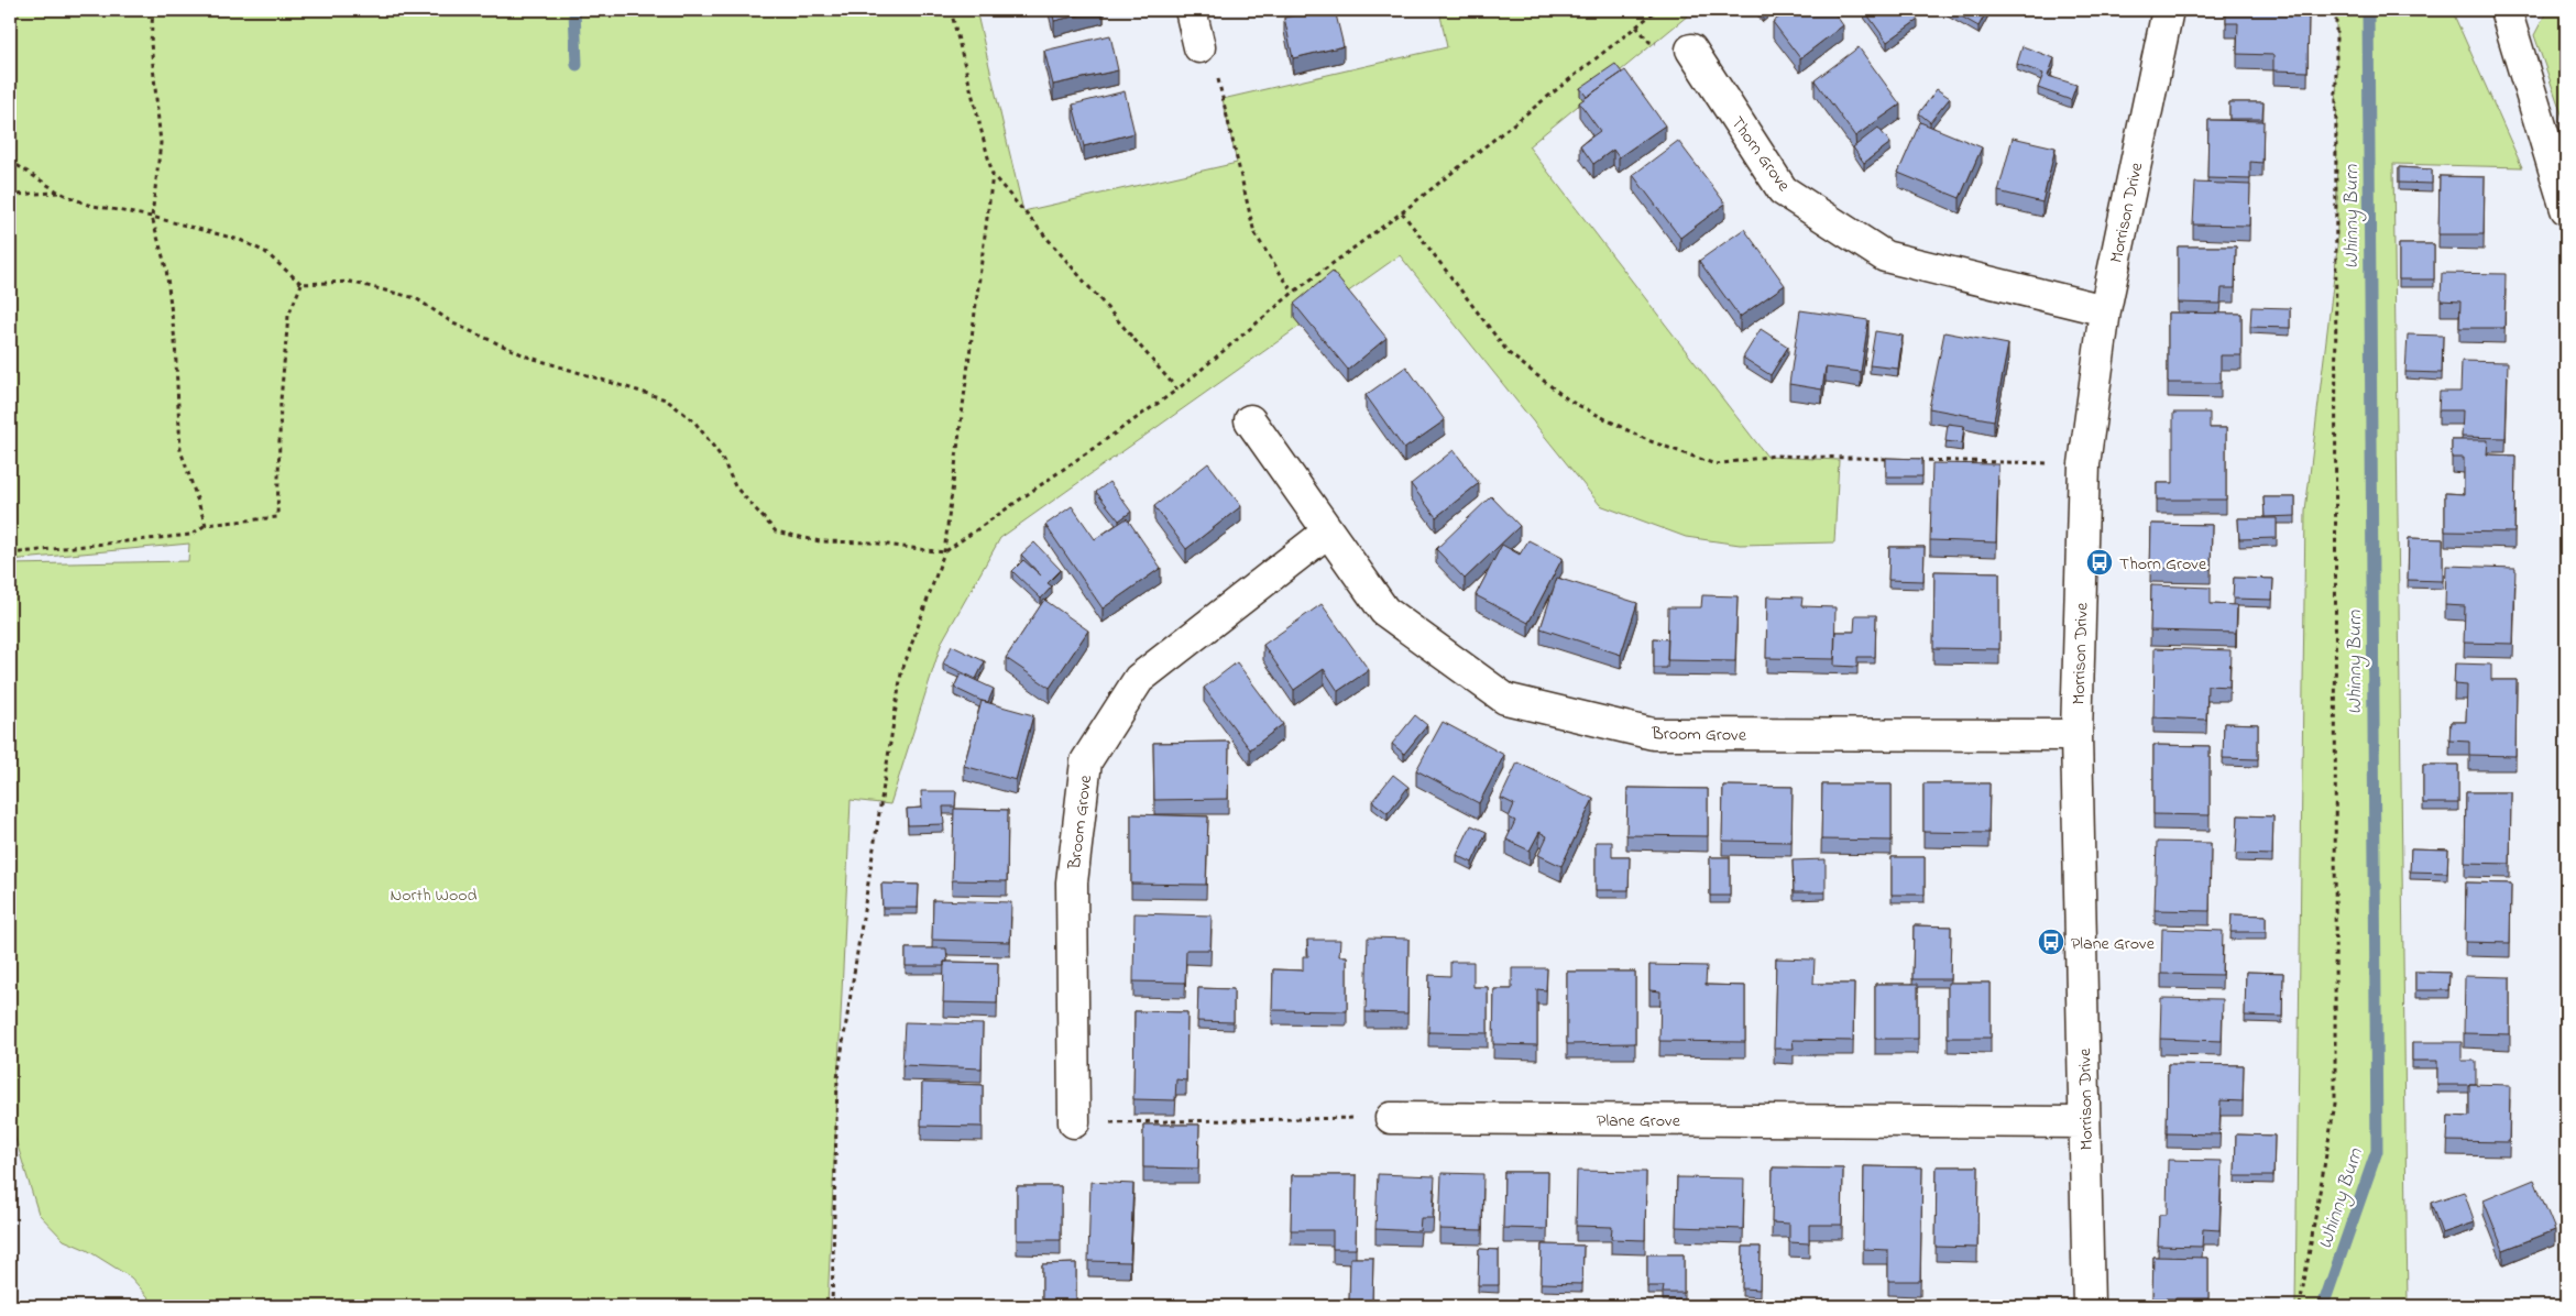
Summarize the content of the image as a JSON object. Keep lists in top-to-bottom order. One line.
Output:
{"streets":{"street":["Thorn Grove","Morrison Drive","Broom Grove","Plane Grove"]},"crossings":[["Thorn Grove","Morrison Drive"],["Morrison Drive","Broom Grove"],["Morrison Drive","Plane Grove"]],"water":["Whinny Burn"],"parks":["North Wood"],"places":{"bus stop":["Thorn Grove","Plane Grove"]}}
